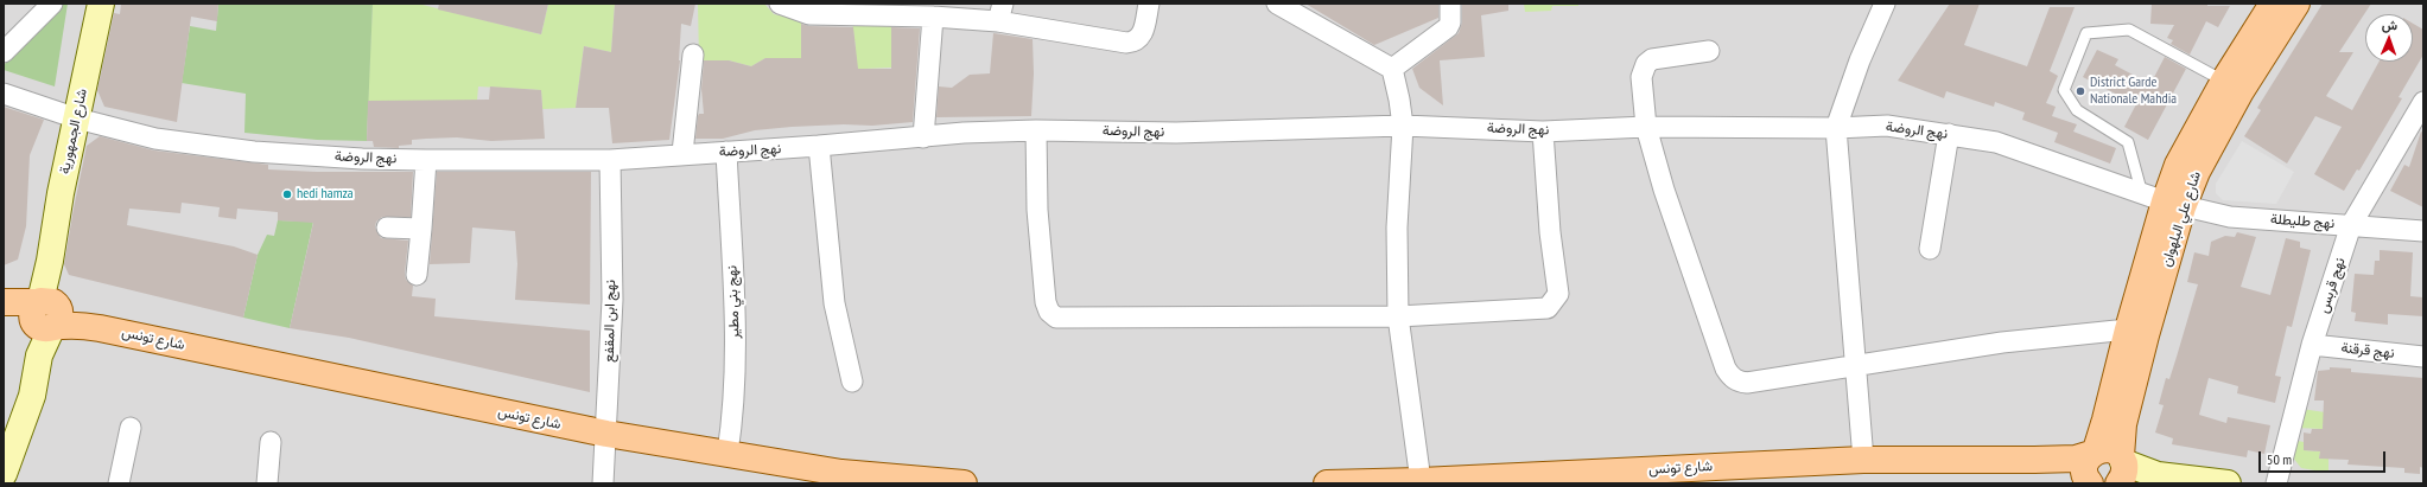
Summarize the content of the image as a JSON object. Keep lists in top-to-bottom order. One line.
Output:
{"streets":{"main road":["شارع الجمهورية","شارع علي البلهوان","شارع تونس"],"street":["نهج الروضة","نهج طليطلة","نهج قربس","نهج بني مطير","نهج ابن المقفع","نهج قرقنة"]},"crossings":[["نهج الروضة","شارع الجمهورية"],["نهج الروضة","شارع علي البلهوان"],["نهج الروضة","نهج طليطلة"],["نهج الروضة","نهج بني مطير"],["نهج الروضة","نهج ابن المقفع"],["شارع الجمهورية","شارع تونس"],["شارع علي البلهوان","نهج طليطلة"],["شارع علي البلهوان","شارع تونس"],["نهج طليطلة","نهج قربس"],["نهج قربس","نهج قرقنة"],["نهج بني مطير","شارع تونس"],["نهج ابن المقفع","شارع تونس"]],"places":["District Garde Nationale Mahdia","hedi hamza"],"scale_bar":"50 m","north":"top"}
